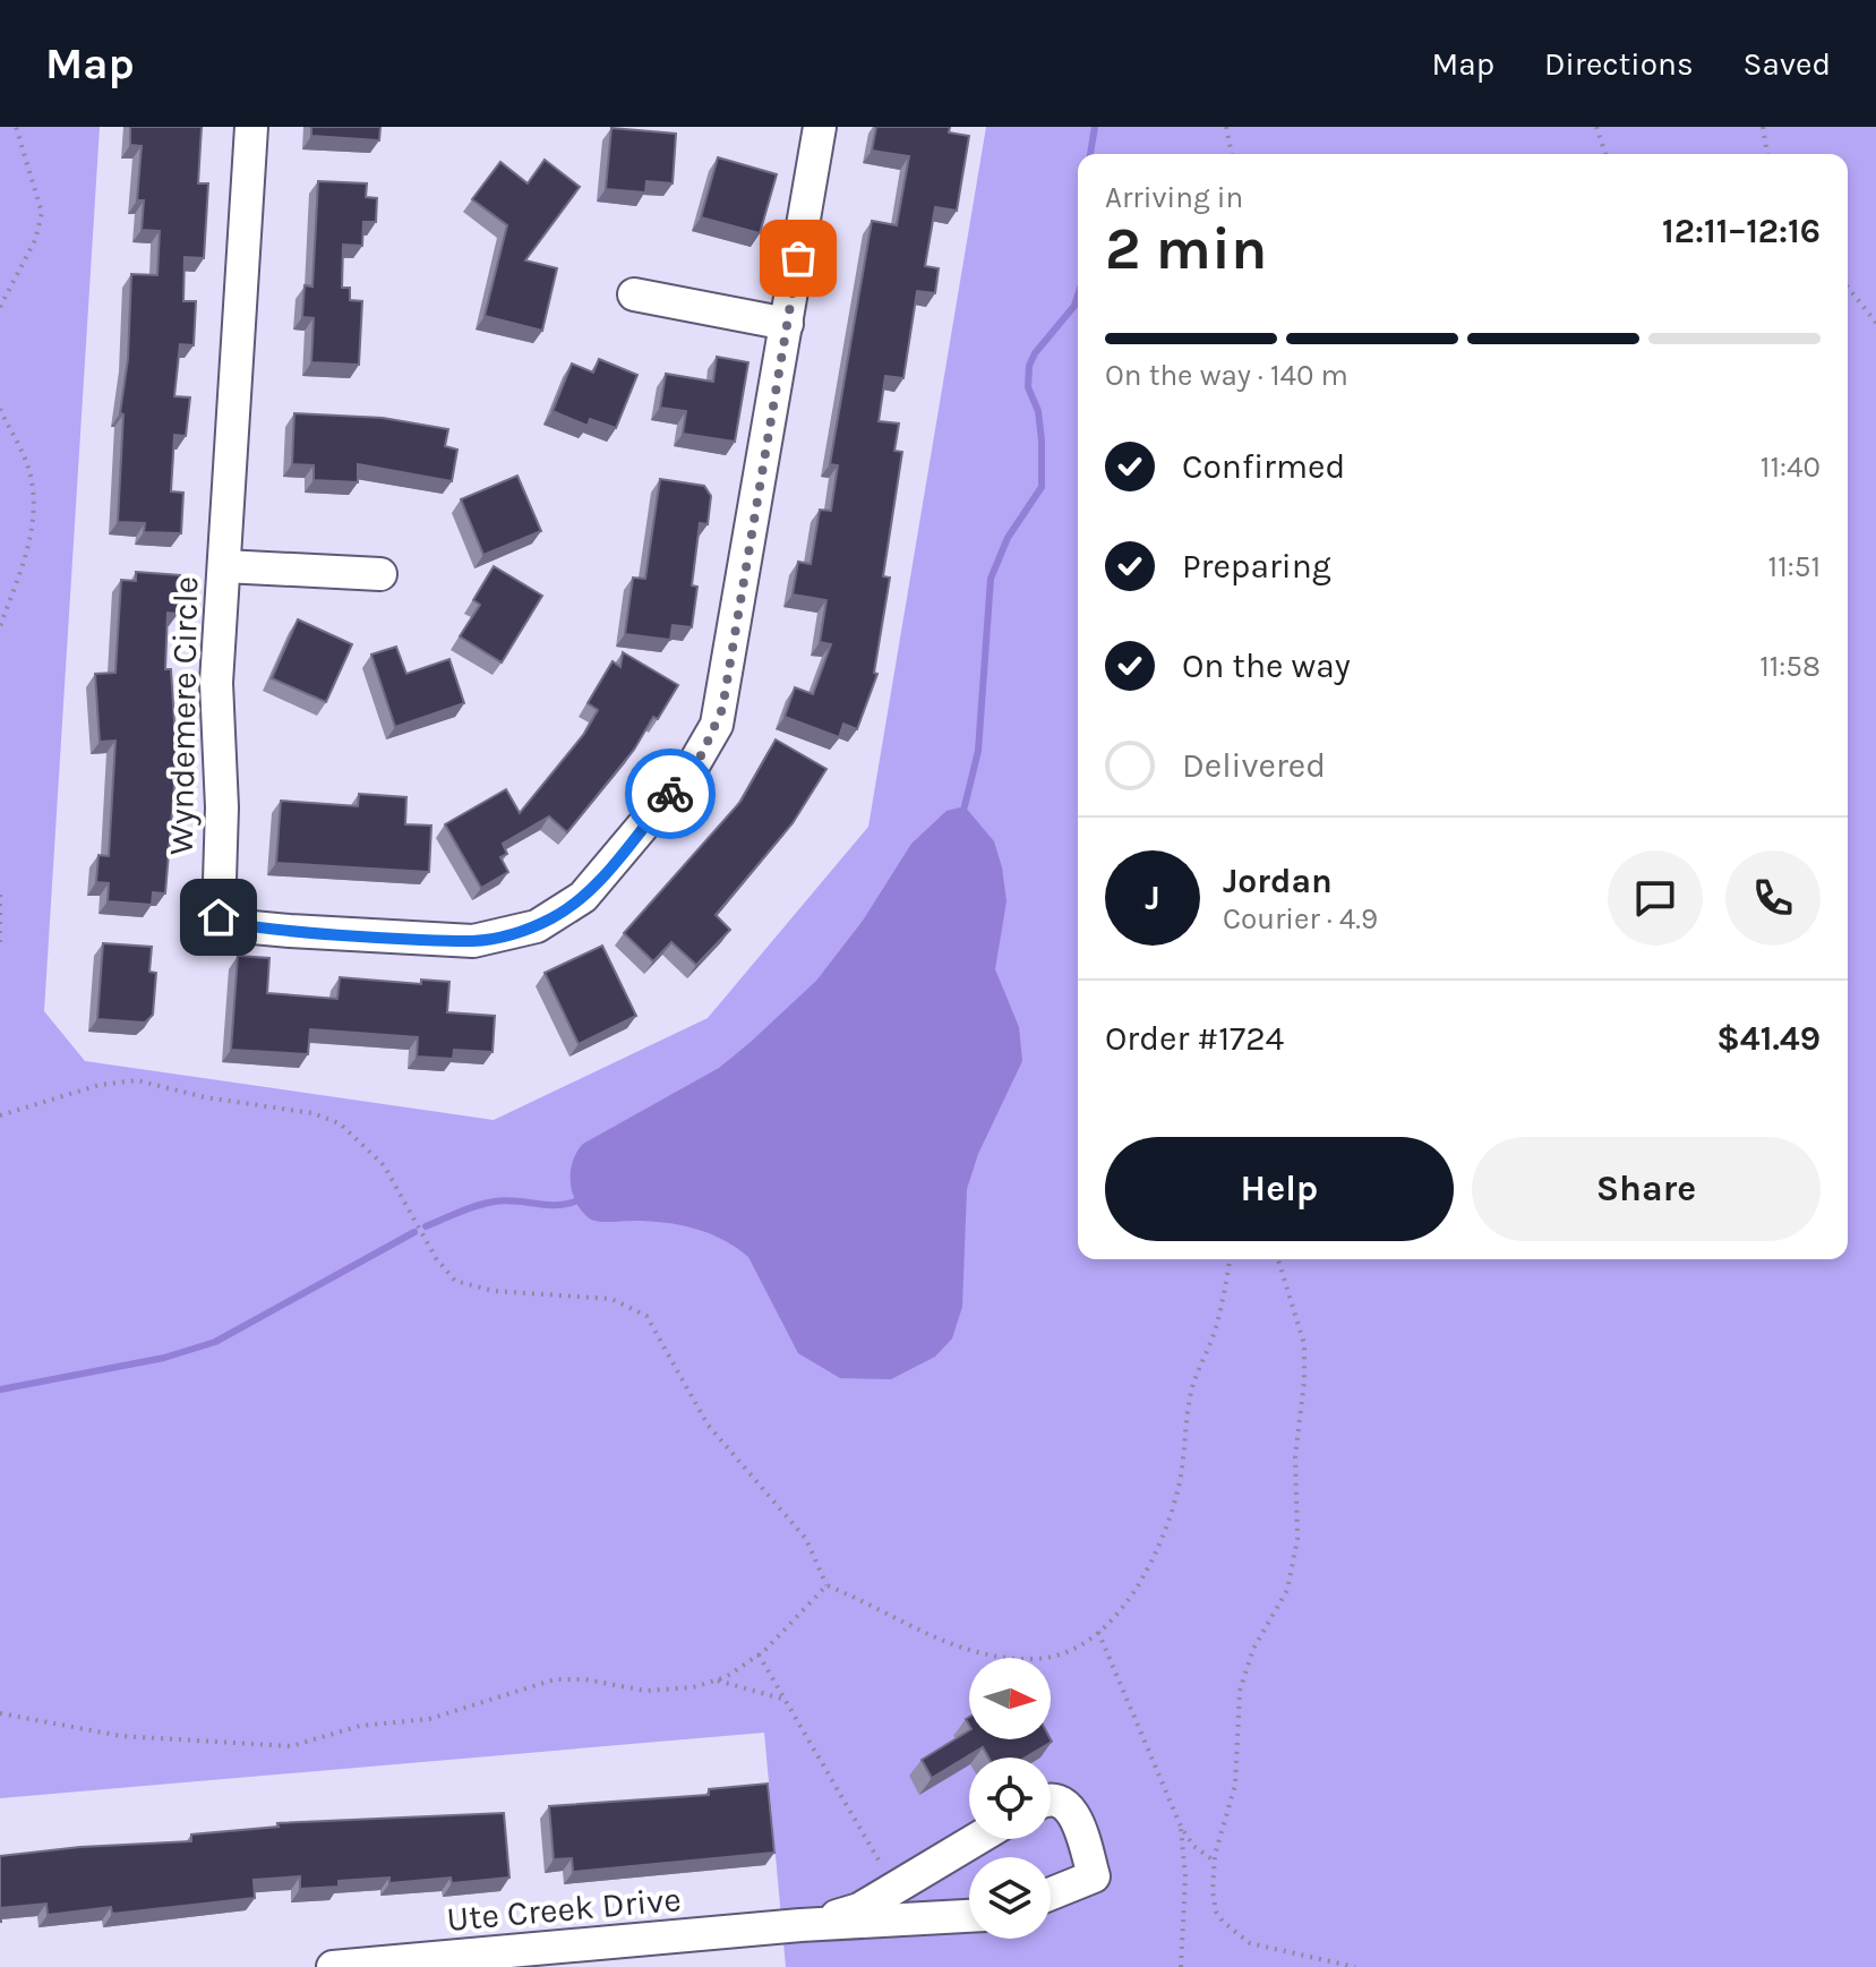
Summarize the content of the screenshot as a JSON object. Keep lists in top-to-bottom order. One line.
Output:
{"streets":{"street":["Wyndemere Circle","Ute Creek Drive"]},"north":"right","page":{"header":"Map","nav":["Map","Directions","Saved"],"heading":["2 min","Arriving in","12:11–12:16"],"panel":["Jordan","Courier · 4.9","Order #1724","$41.49"],"bar":"On the way · 140 m","list":[["Confirmed","11:40"],["Preparing","11:51"],["On the way","11:58"],"Delivered"],"round":"J","buttons":["Help","Share"]}}
